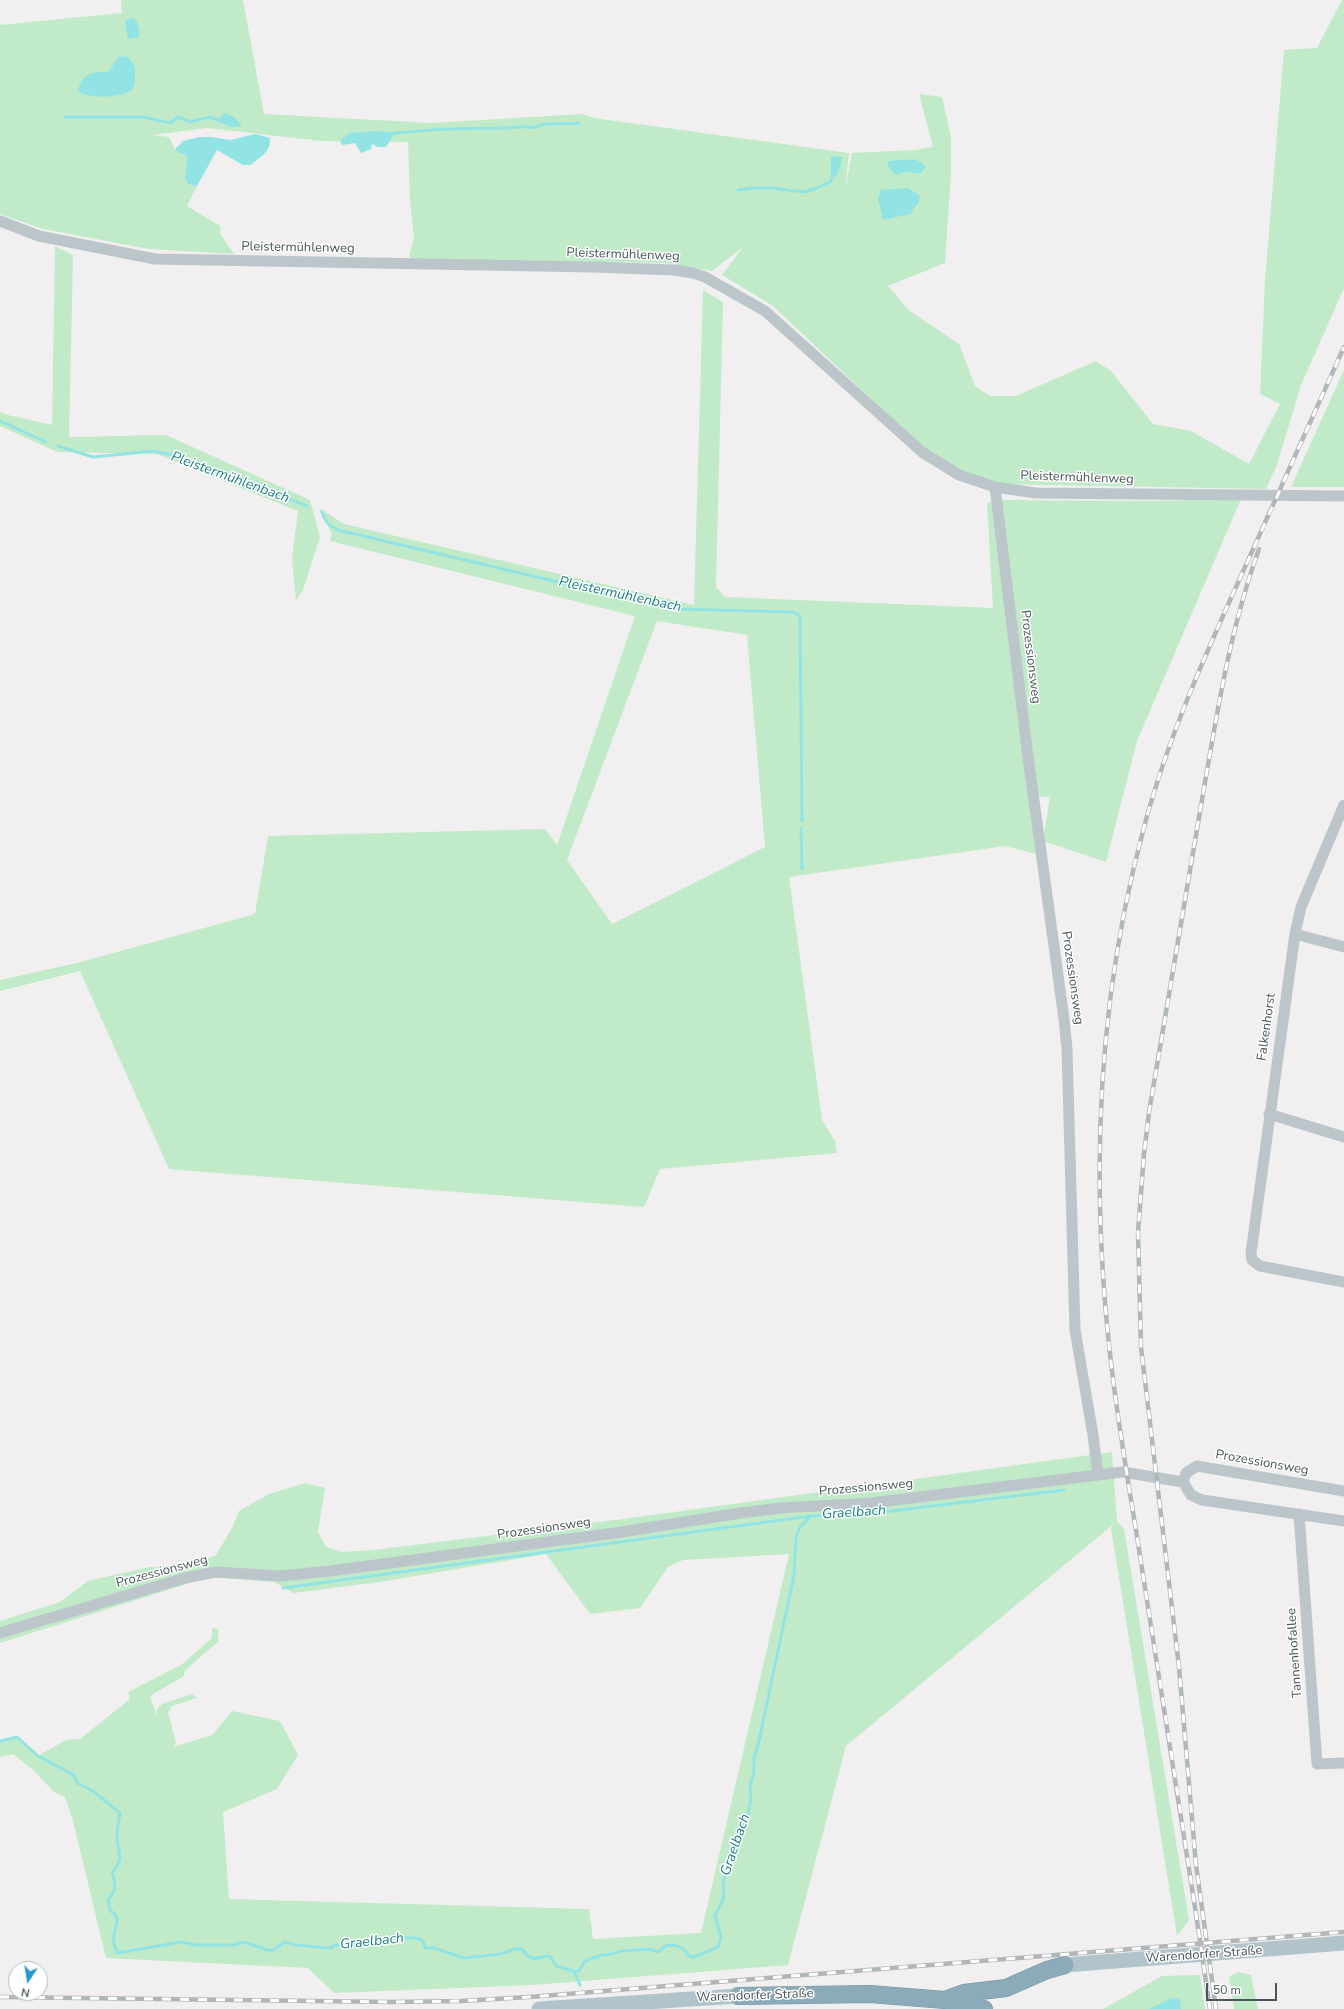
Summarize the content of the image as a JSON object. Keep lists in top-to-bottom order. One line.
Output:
{"streets":{"highway":["Warendorfer Straße"],"street":["Pleistermühlenweg","Prozessionsweg","Falkenhorst","Tannenhofallee"]},"crossings":[["Pleistermühlenweg","Prozessionsweg"]],"water":["Pleistermühlenbach","Graelbach"],"scale_bar":"50 m","north":"bottom"}
